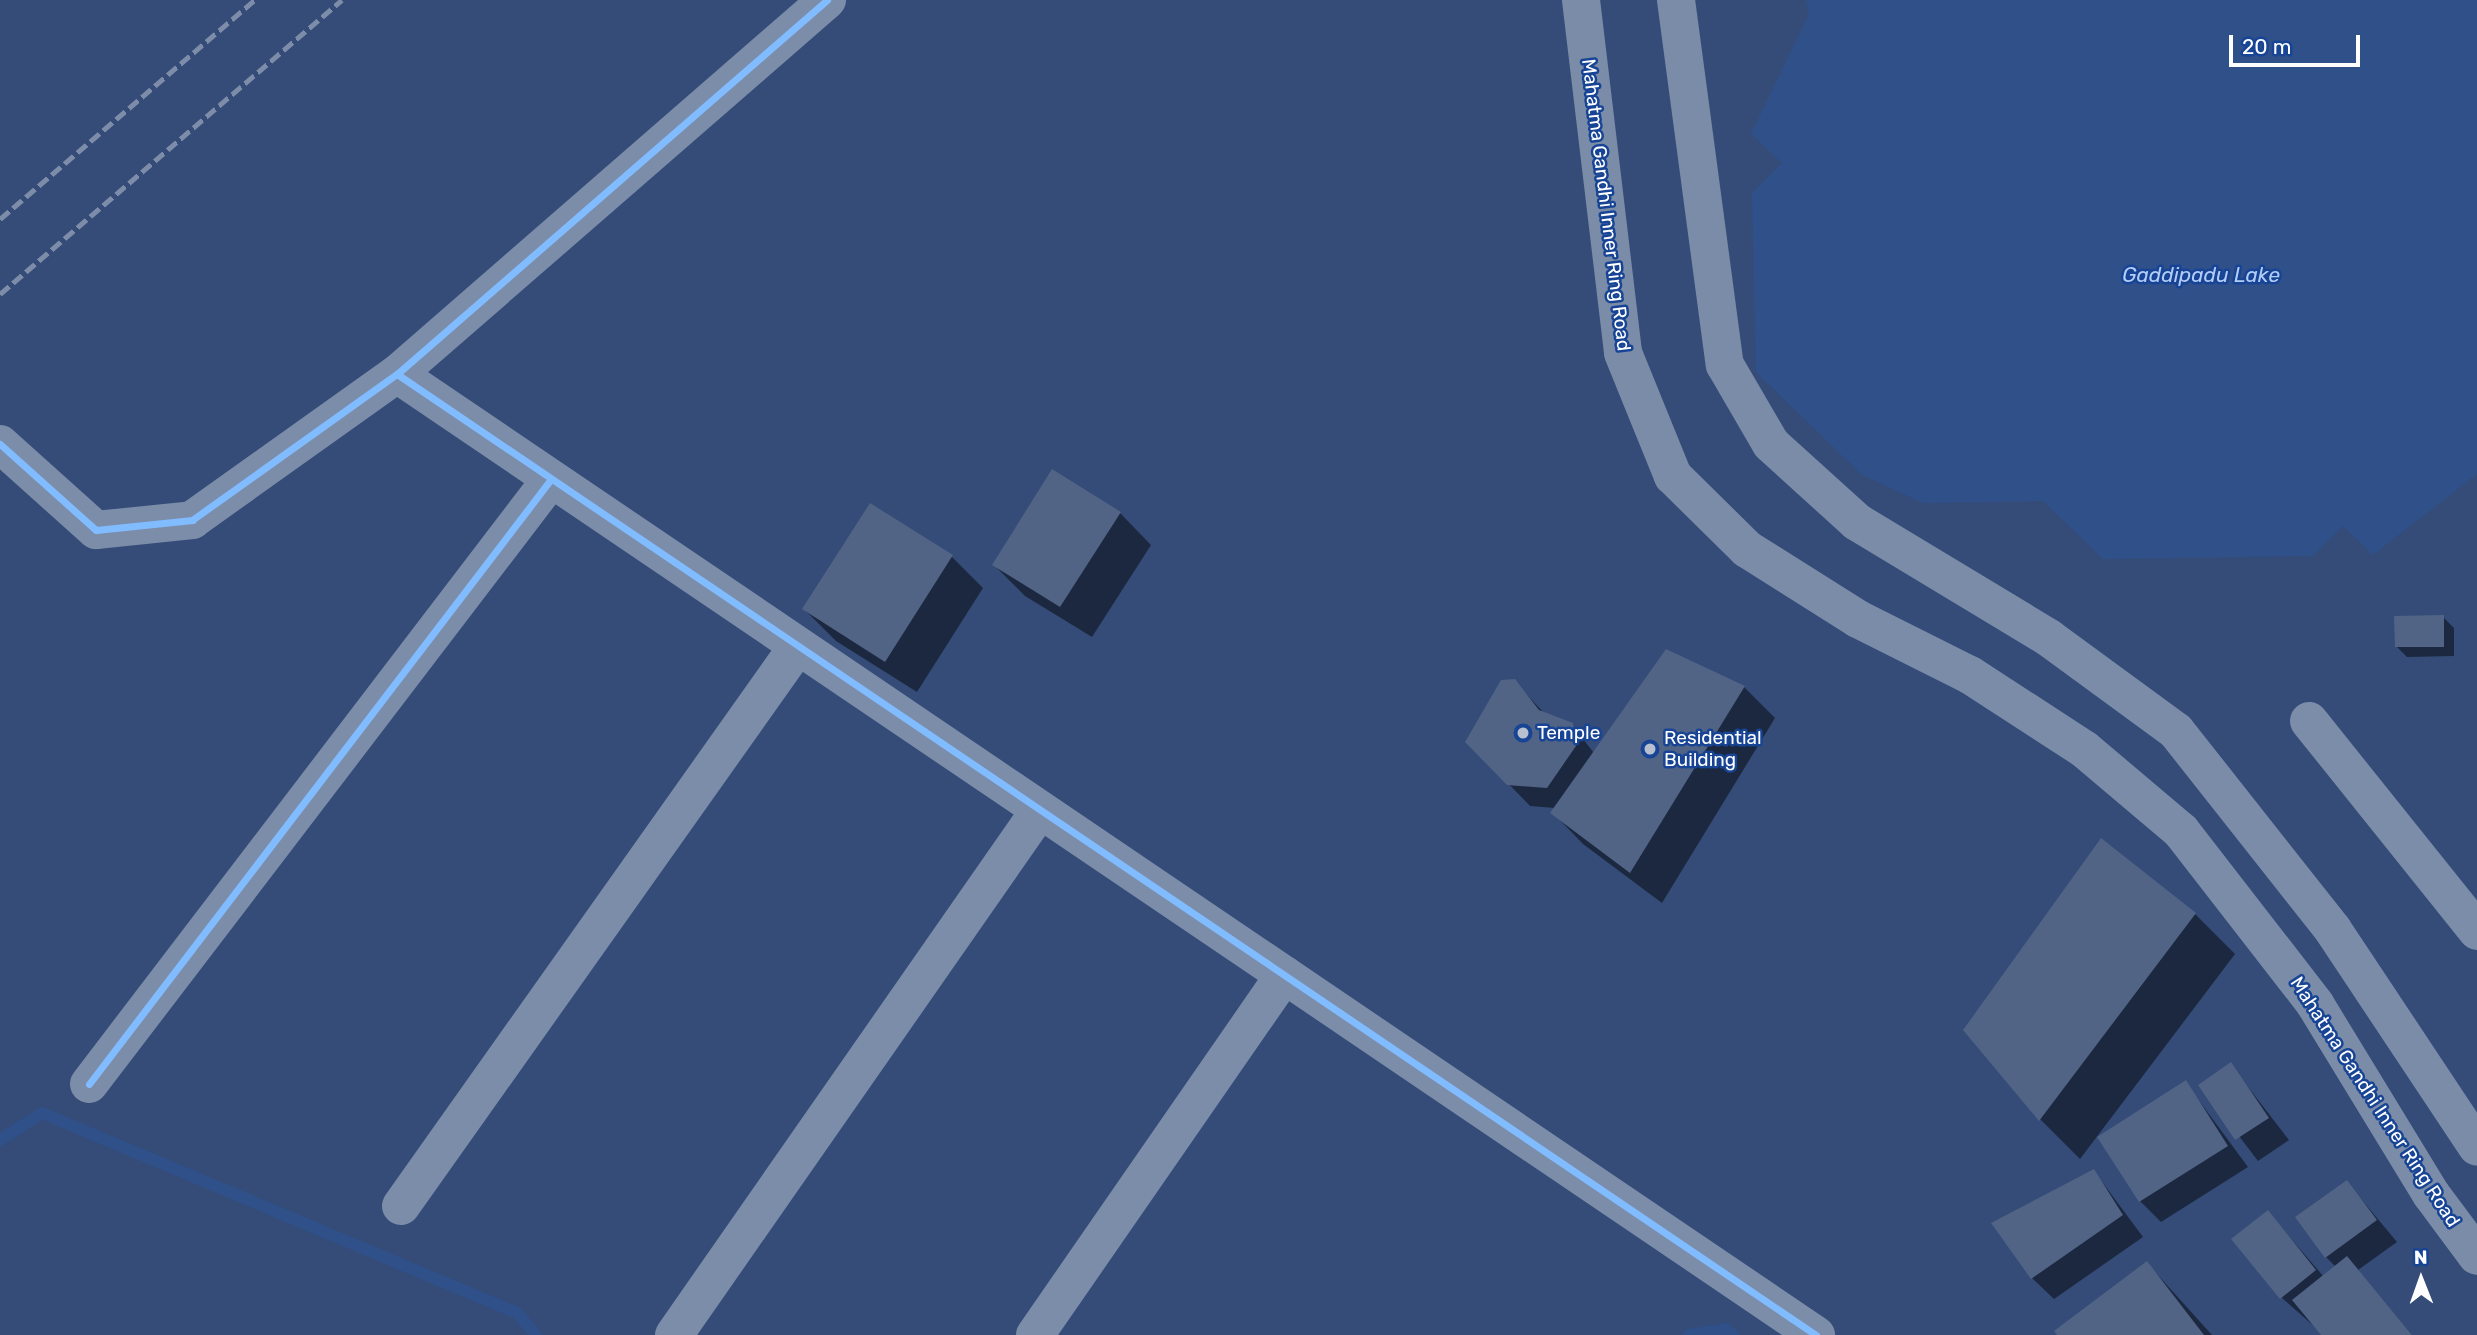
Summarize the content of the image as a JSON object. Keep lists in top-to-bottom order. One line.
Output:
{"streets":{"main road":["Mahatma Gandhi Inner Ring Road"]},"water":["Gaddipadu Lake"],"places":["Temple","Residential Building"],"scale_bar":"20 m","north":"top"}
